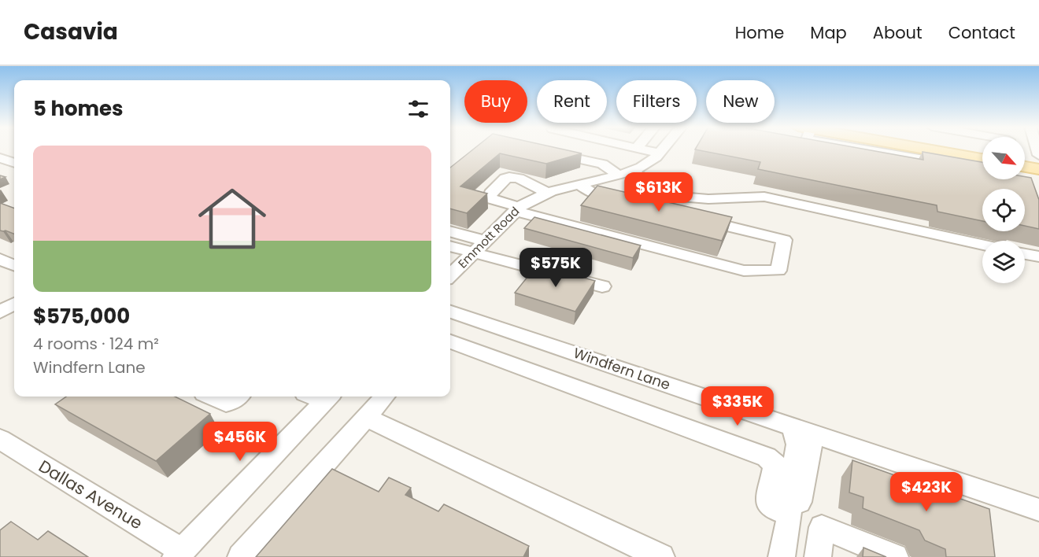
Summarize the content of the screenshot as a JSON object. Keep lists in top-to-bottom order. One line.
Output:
{"streets":{"street":["Emmott Road","Windfern Lane","Dallas Avenue"]},"north":"bottom right","page":{"header":"Casavia","nav":["Home","Map","About","Contact"],"chip":["Buy","Rent","Filters","New"],"heading":"5 homes","list":[{"name":"$575,000","note":"4 rooms · 124 m² · Windfern Lane"}],"price":["$613K","$575K","$335K","$456K","$423K"]}}
